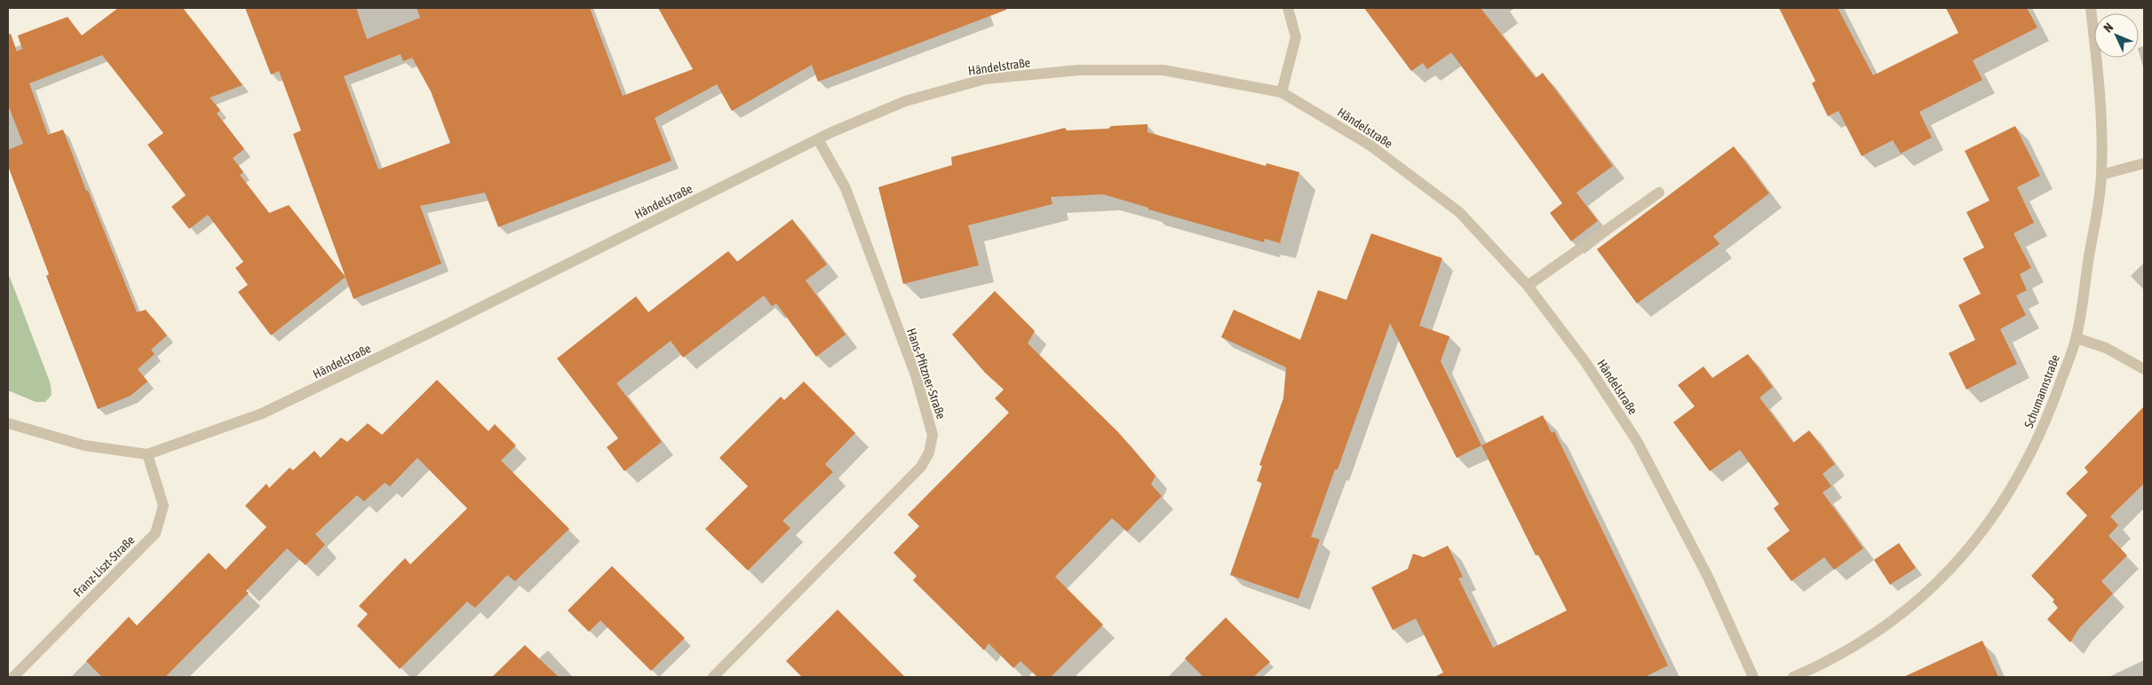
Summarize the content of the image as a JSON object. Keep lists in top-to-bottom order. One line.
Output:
{"streets":{"street":["Händelstraße","Hans-Pfitzner-Straße","Schumannstraße","Franz-Liszt-Straße"]},"crossings":[["Händelstraße","Hans-Pfitzner-Straße"],["Händelstraße","Franz-Liszt-Straße"]],"north":"top left"}
